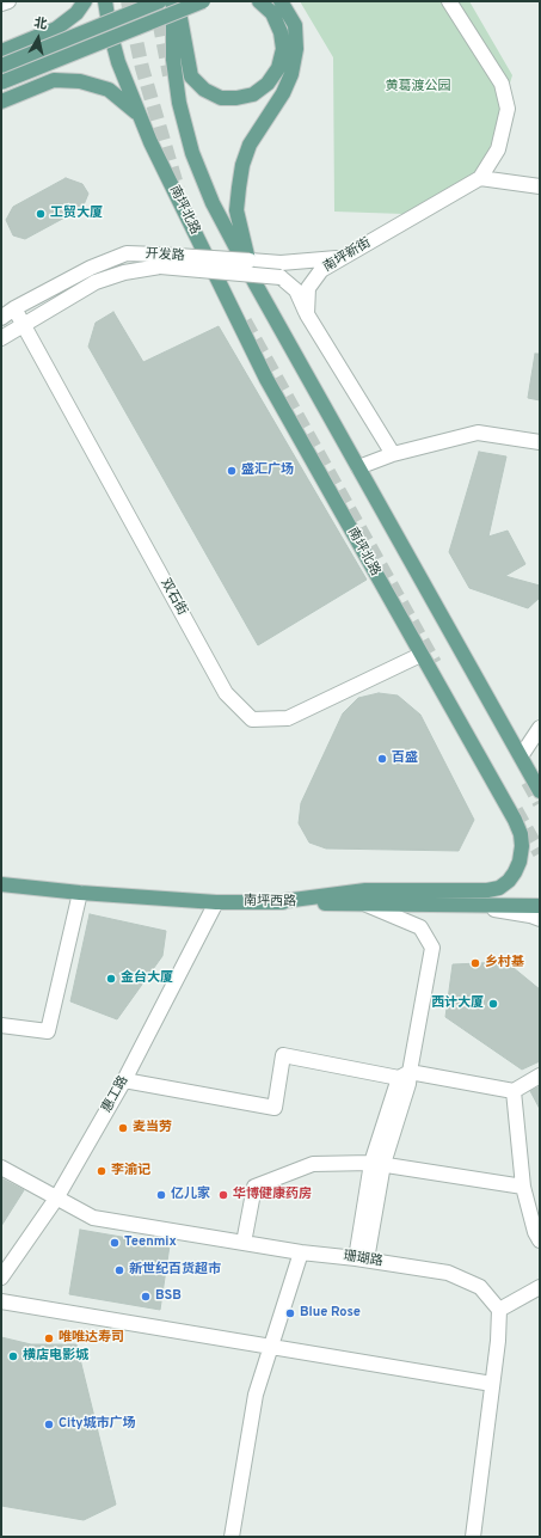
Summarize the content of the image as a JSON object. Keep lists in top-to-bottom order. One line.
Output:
{"streets":{"main road":["南坪北路","南坪西路"],"street":["开发路","南坪新街","双石街","惠工路","珊瑚路"]},"crossings":[["南坪北路","双石街"],["南坪北路","南坪西路"],["开发路","南坪新街"],["开发路","双石街"],["南坪西路","惠工路"],["惠工路","珊瑚路"]],"parks":["黄葛渡公园"],"places":["工贸大厦","盛汇广场","百盛","乡村基","金台大厦","西计大厦","麦当劳","李渝记","亿儿家","华博健康药房","Teenmix","新世纪百货超市","BSB","Blue Rose","唯唯达寿司","横店电影城","City城市广场"],"north":"top"}
